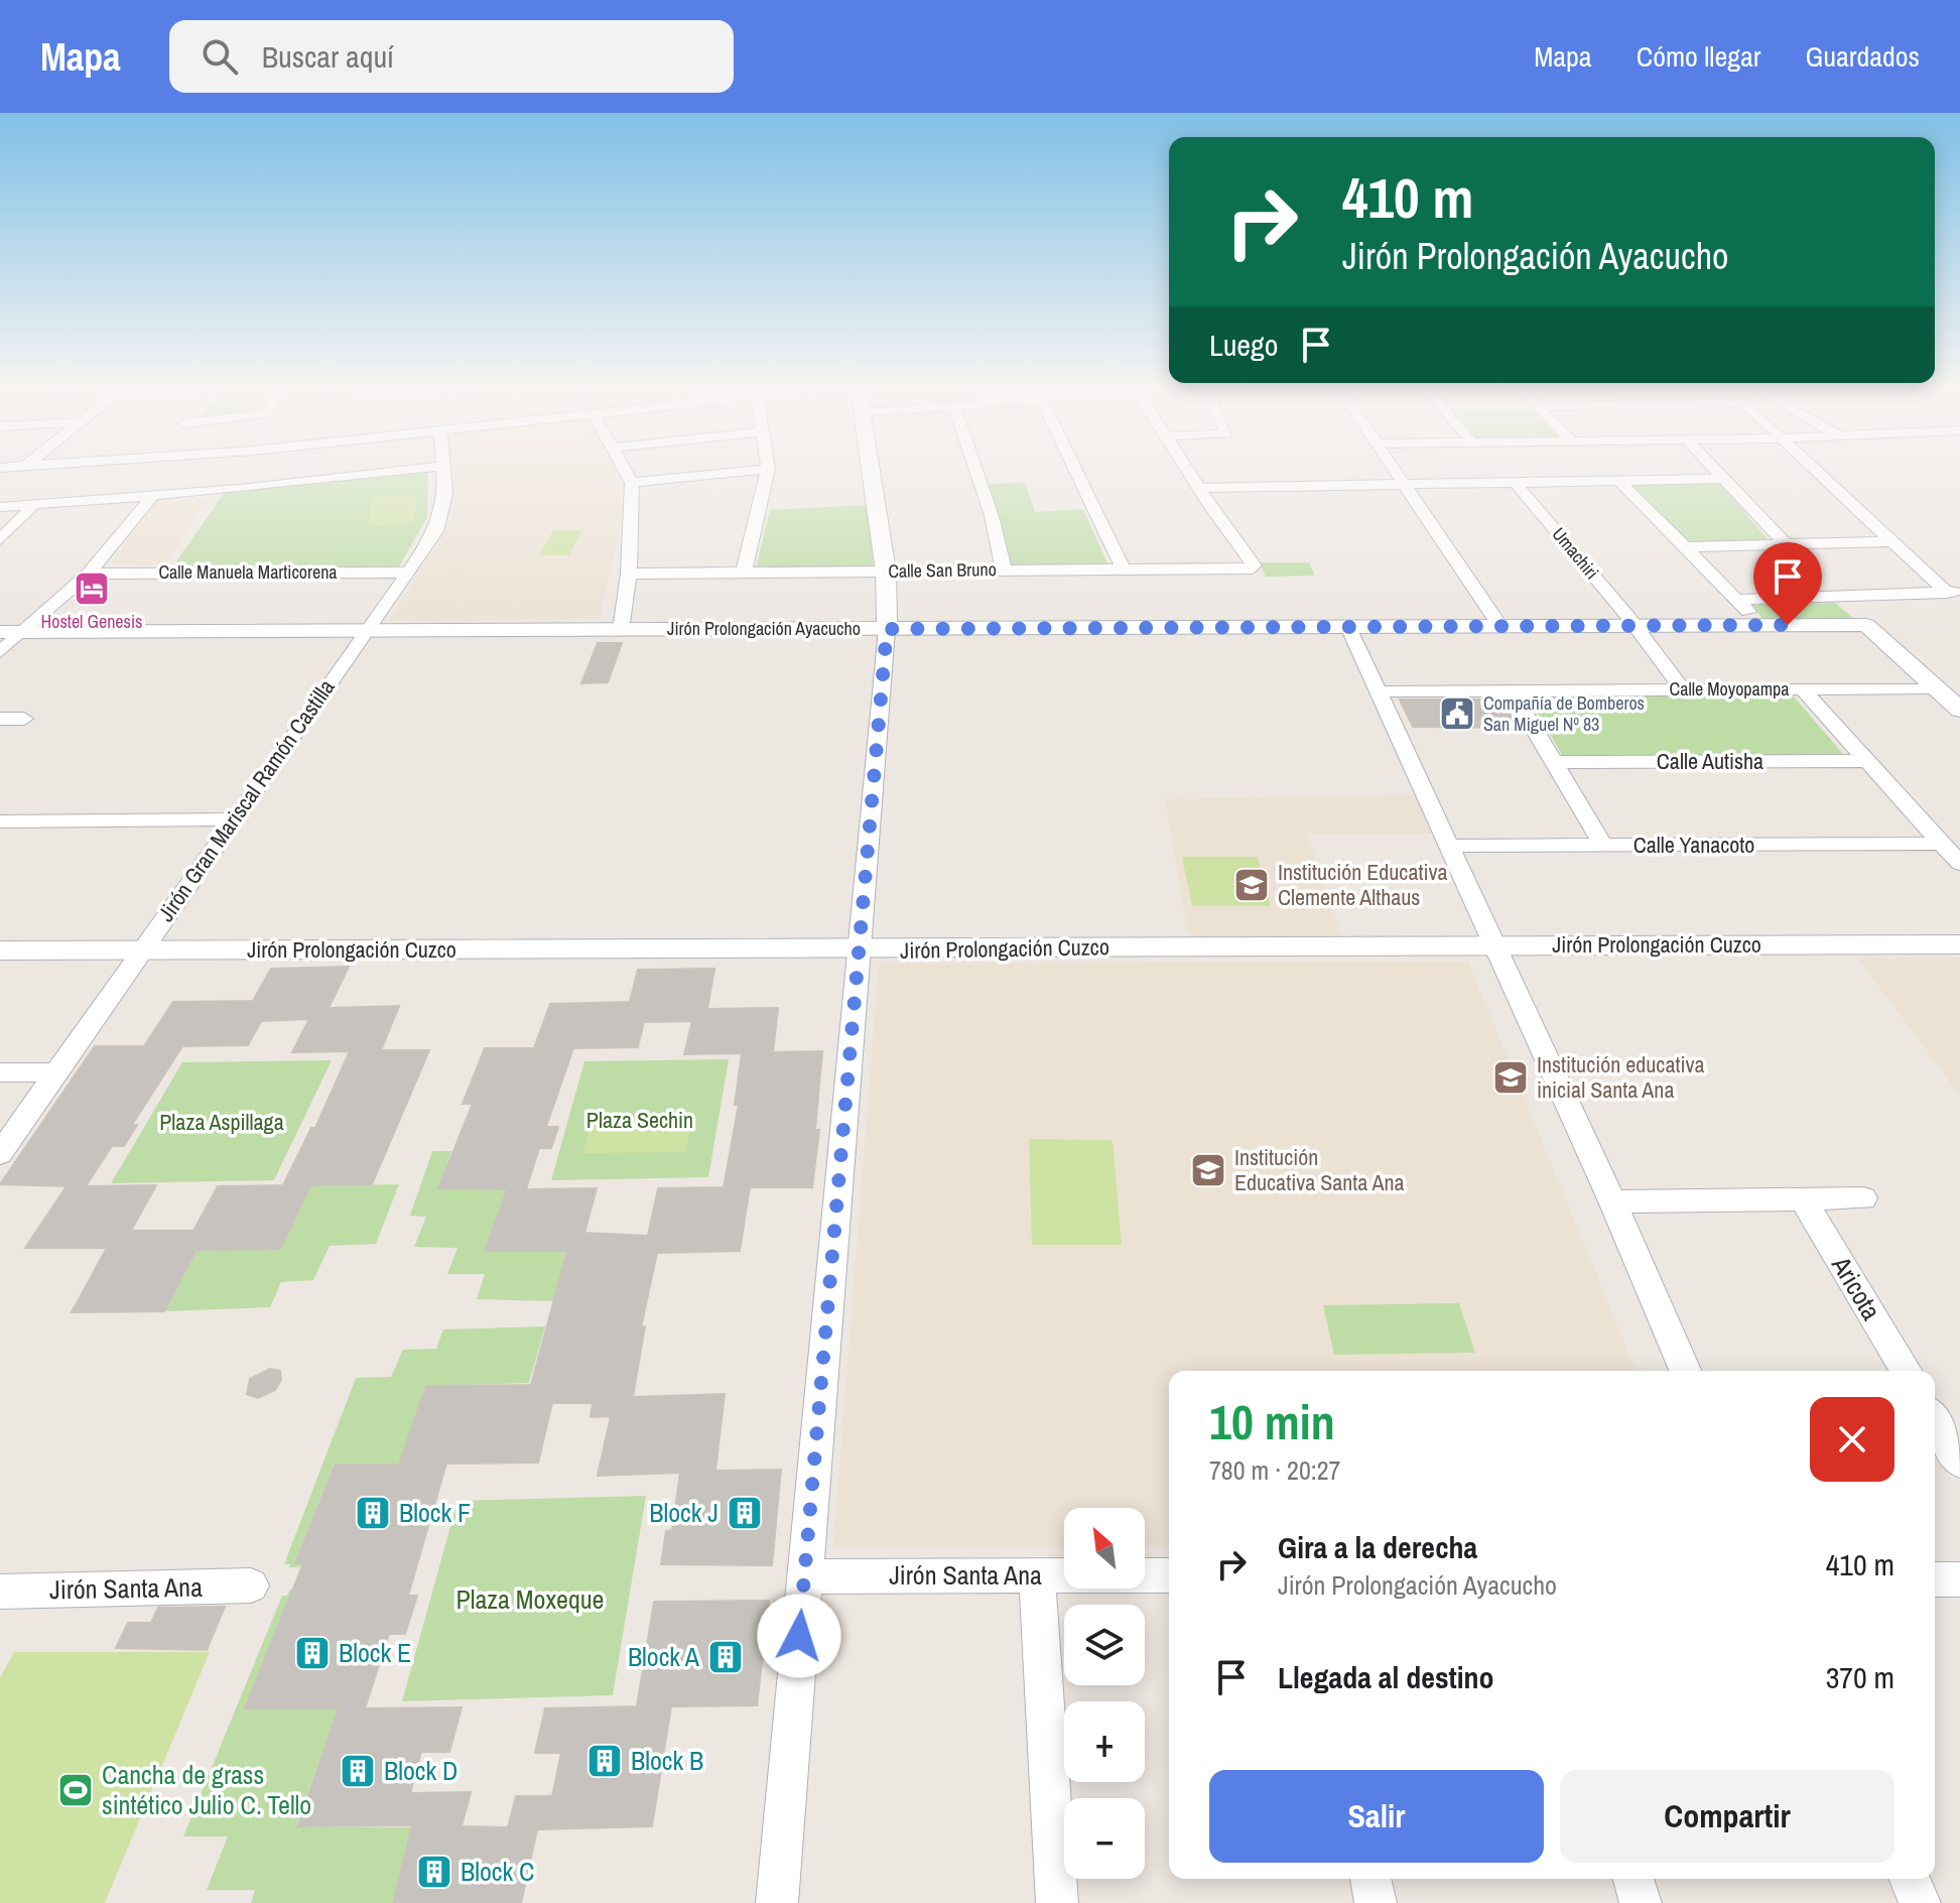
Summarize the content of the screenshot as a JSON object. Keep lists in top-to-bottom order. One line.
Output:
{"streets":{"street":["Umachiri","Calle San Bruno","Calle Manuela Marticorena","Jirón Prolongación Ayacucho","Calle Moyopampa","Calle Autisha","Jirón Gran Mariscal Ramón Castilla","Calle Yanacoto","Jirón Prolongación Cuzco","Aricota","Jirón Santa Ana"]},"crossings":[["Umachiri","Jirón Prolongación Ayacucho"],["Umachiri","Calle Moyopampa"],["Calle Manuela Marticorena","Jirón Gran Mariscal Ramón Castilla"],["Jirón Prolongación Ayacucho","Jirón Gran Mariscal Ramón Castilla"],["Jirón Gran Mariscal Ramón Castilla","Jirón Prolongación Cuzco"]],"parks":["Plaza Sechin","Plaza Aspillaga","Plaza Moxeque"],"places":{"hotel":["Hostel Genesis"],"public building":["Compañía de Bomberos San Miguel Nº 83"],"school or university":["Institución Educativa Clemente Althaus","Institución educativa inicial Santa Ana","Institución Educativa Santa Ana"],"building":["Block F","Block J","Block E","Block A","Block B","Block D","Block C"],"sports":["Cancha de grass sintético Julio C. Tello"]},"north":"top left","page":{"header":"Mapa","search":"Buscar aquí","nav":["Mapa","Cómo llegar","Guardados"],"turn":["410 m","Jirón Prolongación Ayacucho"],"then":"Luego","heading":["10 min","780 m · 20:27"],"map_buttons":["+","−"],"list":[{"name":"Gira a la derecha","note":"Jirón Prolongación Ayacucho","value":"410 m"},{"name":"Llegada al destino","value":"370 m"}],"buttons":["Salir","Compartir"]}}
